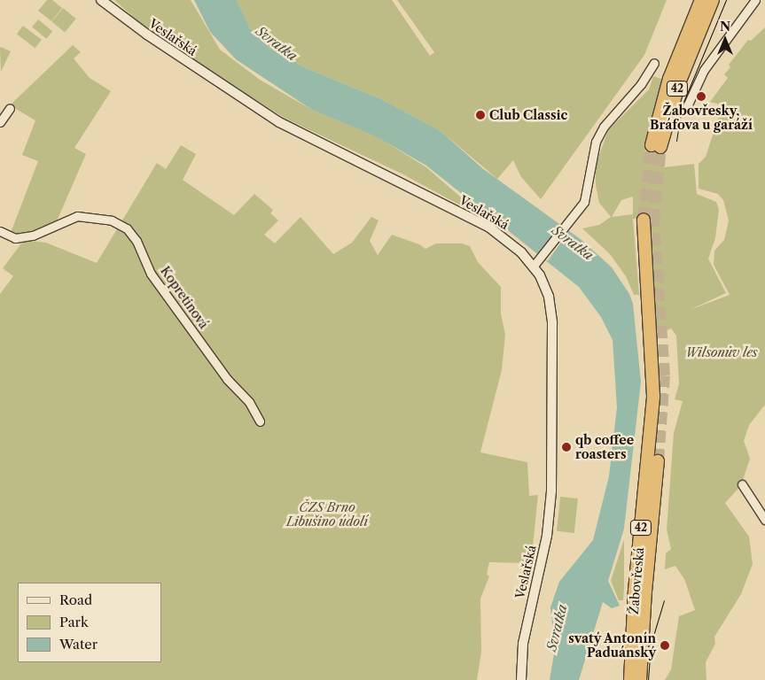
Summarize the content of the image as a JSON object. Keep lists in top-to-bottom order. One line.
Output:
{"streets":{"highway":["42","Žabovřeská"],"street":["Veslařská","Kopretinová"]},"water":["Svratka"],"parks":["Wilsonův les","ČZS Brno Libušino údolí"],"places":["Žabovřesky, Bráfova u garáží","Club Classic","qb coffee roasters","svatý Antonín Paduánský"],"legend":["Road","Park","Water"],"north":"top"}
